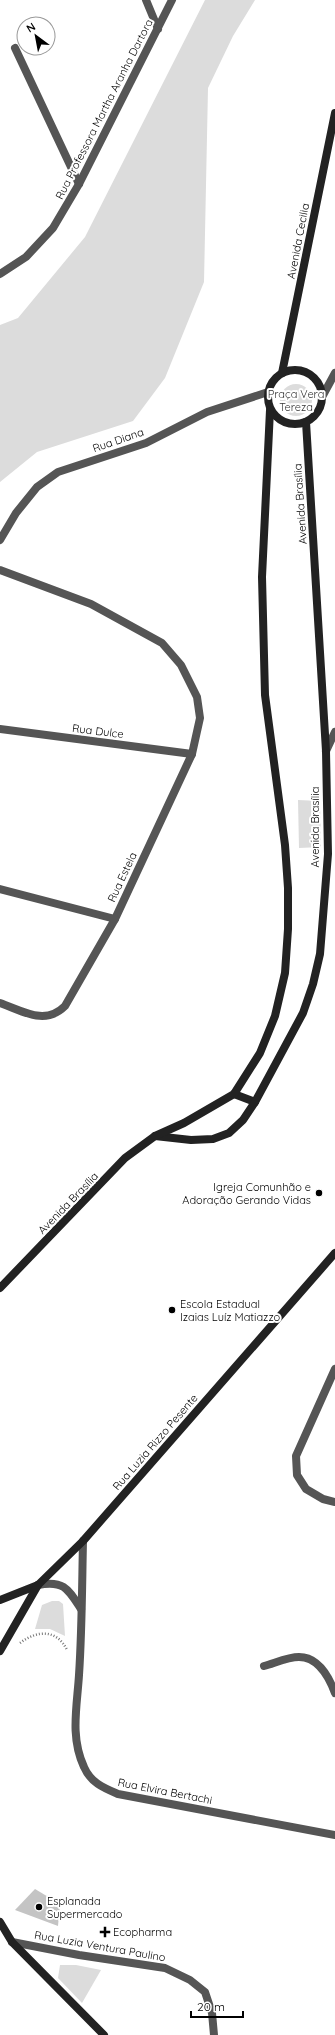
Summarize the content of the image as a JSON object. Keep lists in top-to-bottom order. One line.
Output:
{"streets":{"street":["Rua Professora Martha Aranha Dartora","Avenida Cecilia","Rua Diana","Avenida Brasília","Rua Dulce","Rua Estela","Rua Luzia Rizzo Pesente","Rua Elvira Bertachi","Rua Luzia Ventura Paulino"]},"crossings":[["Avenida Cecilia","Rua Diana"],["Avenida Cecilia","Avenida Brasília"],["Rua Diana","Avenida Brasília"],["Rua Dulce","Rua Estela"],["Rua Luzia Rizzo Pesente","Rua Elvira Bertachi"]],"parks":["Praça Vera Tereza"],"places":{"other":["Igreja Comunhão e Adoração Gerando Vidas","Escola Estadual Izaias Luíz Matiazzo","Esplanada Supermercado"],"health":["Ecopharma"]},"scale_bar":"20 m","north":"top left"}
